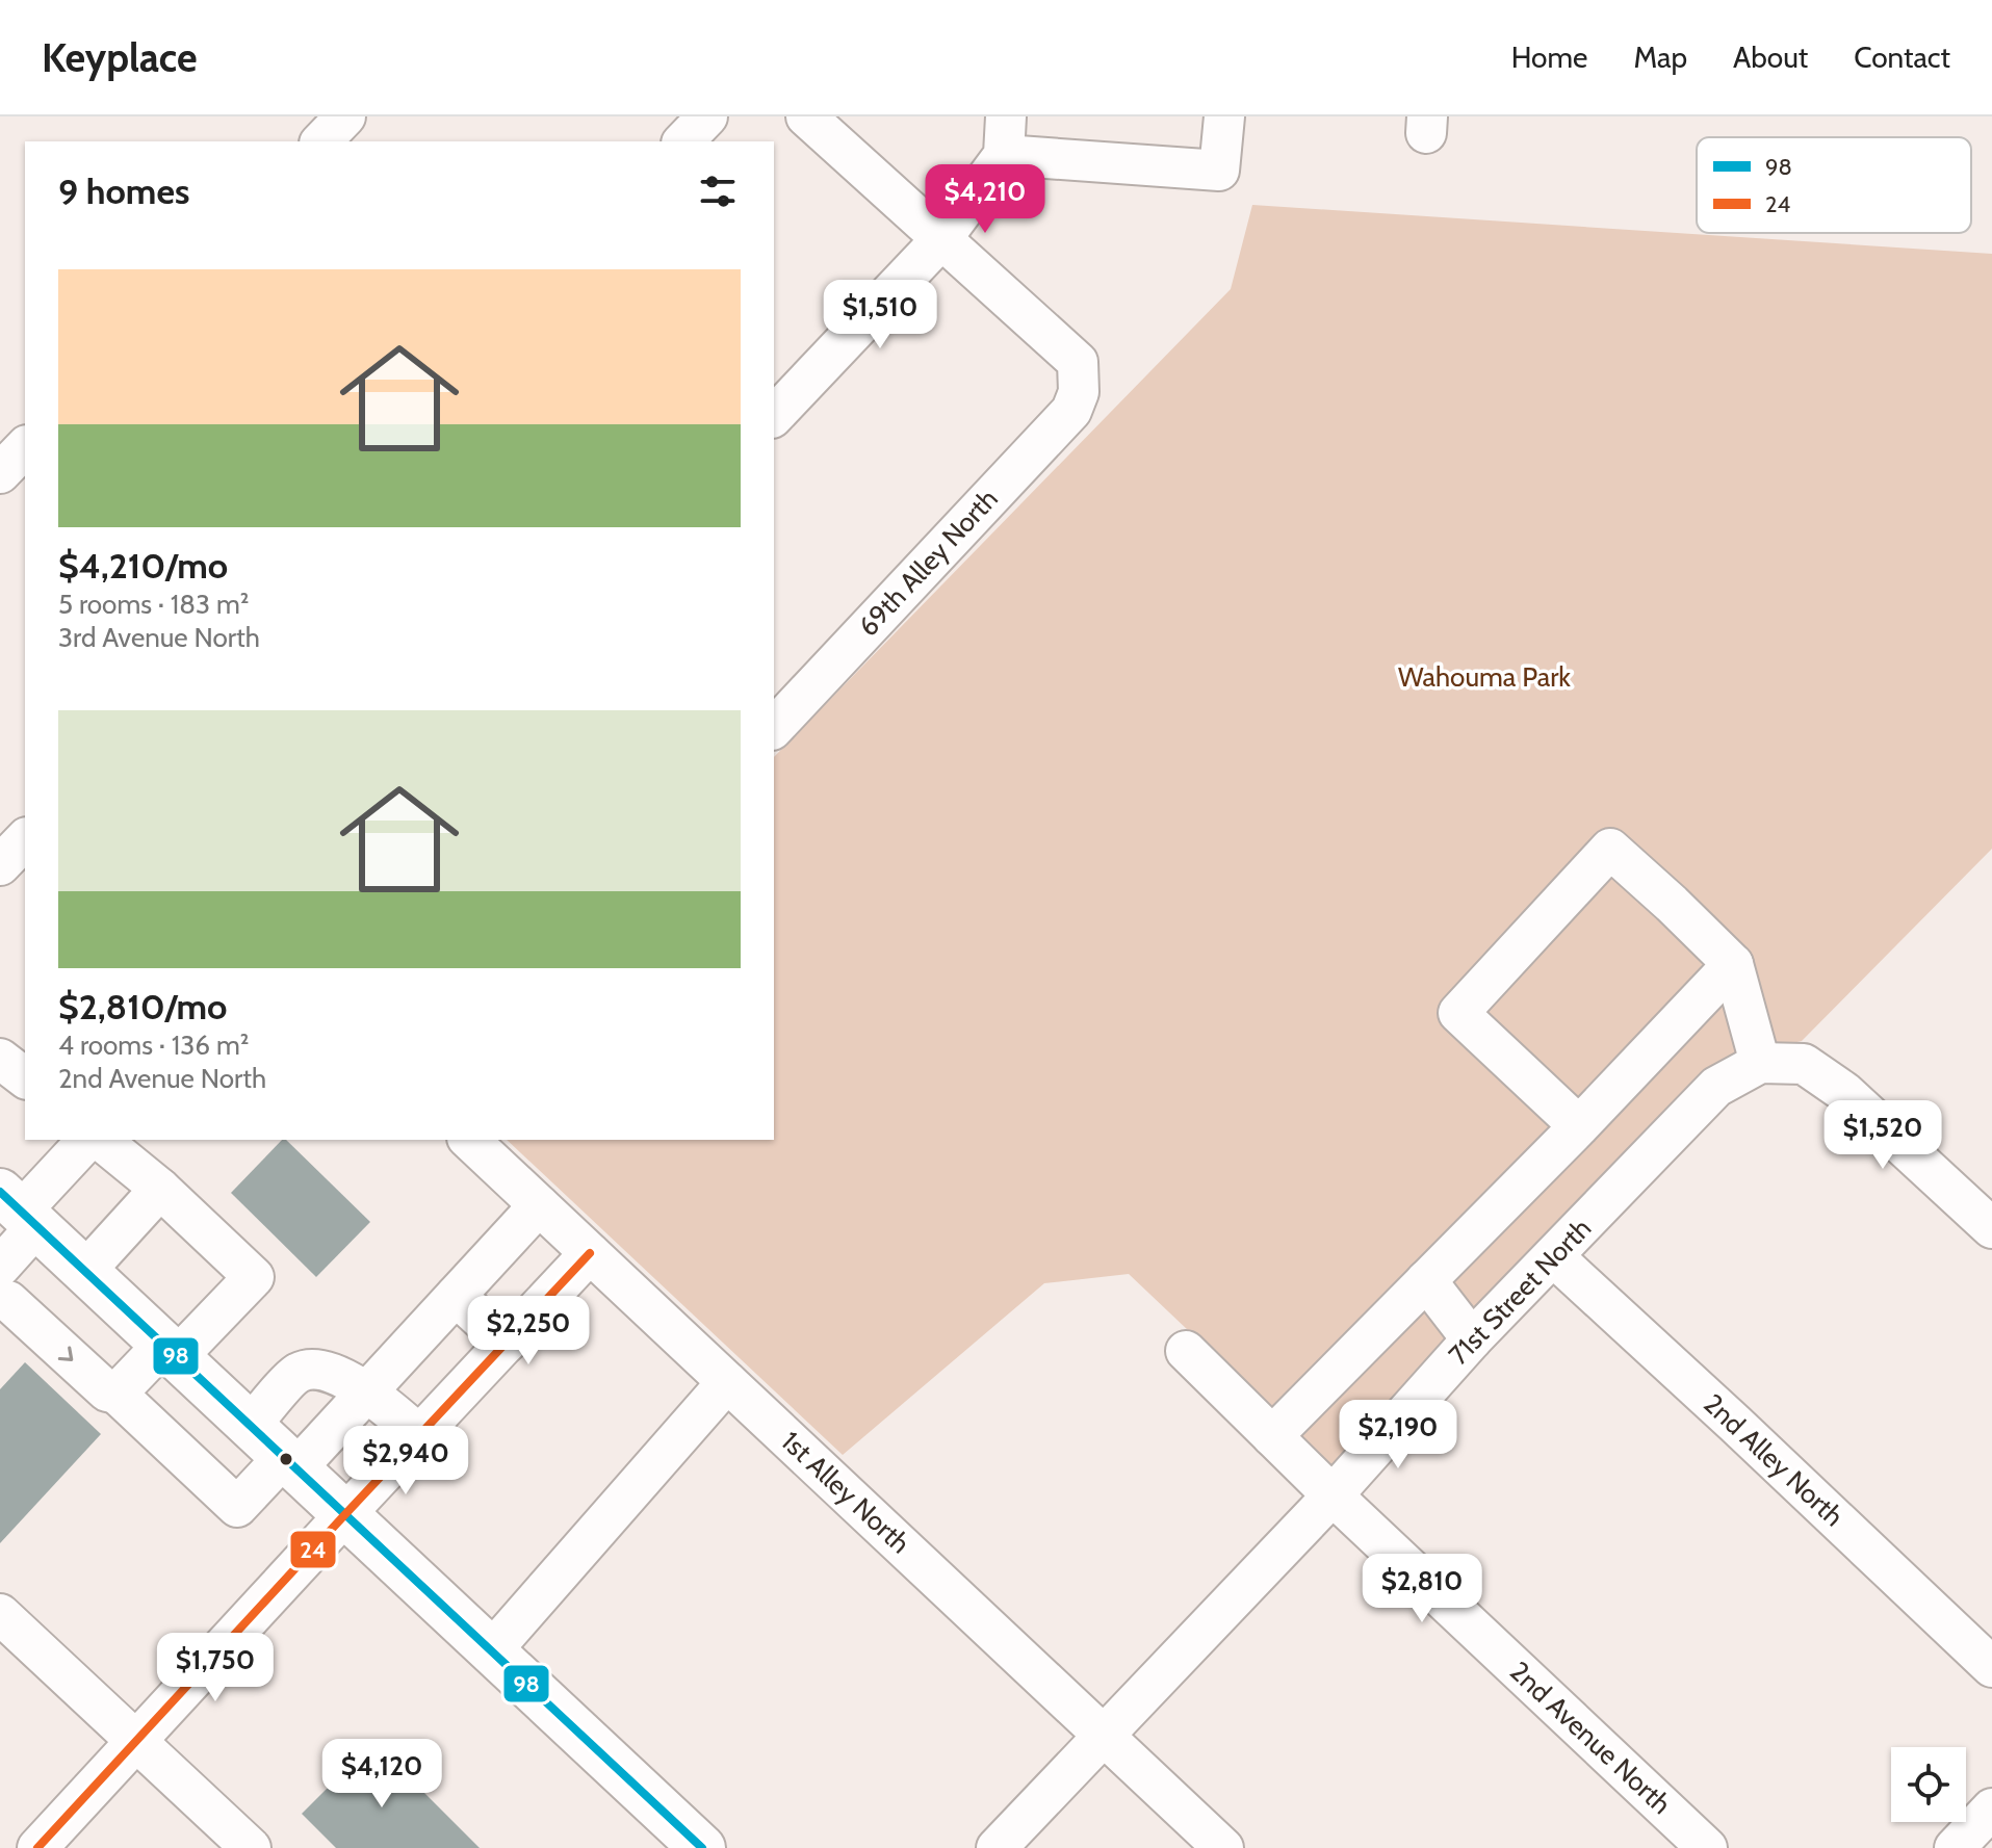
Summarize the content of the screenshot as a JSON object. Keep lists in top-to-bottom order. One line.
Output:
{"streets":{"street":["69th Alley North","71st Street North","2nd Alley North","1st Alley North","2nd Avenue North"]},"crossings":[["71st Street North","2nd Alley North"],["71st Street North","1st Alley North"],["71st Street North","2nd Avenue North"]],"parks":["Wahouma Park"],"lines":["transit line 98","transit line 24"],"legend":["98","24"],"page":{"header":"Keyplace","nav":["Home","Map","About","Contact"],"heading":"9 homes","price":["$4,210","$1,510","$1,520","$2,250","$2,190","$2,940","$2,810","$1,750","$4,120"],"list":[{"name":"$4,210/mo","note":"5 rooms · 183 m² · 3rd Avenue North"},{"name":"$2,810/mo","note":"4 rooms · 136 m² · 2nd Avenue North"}]}}
